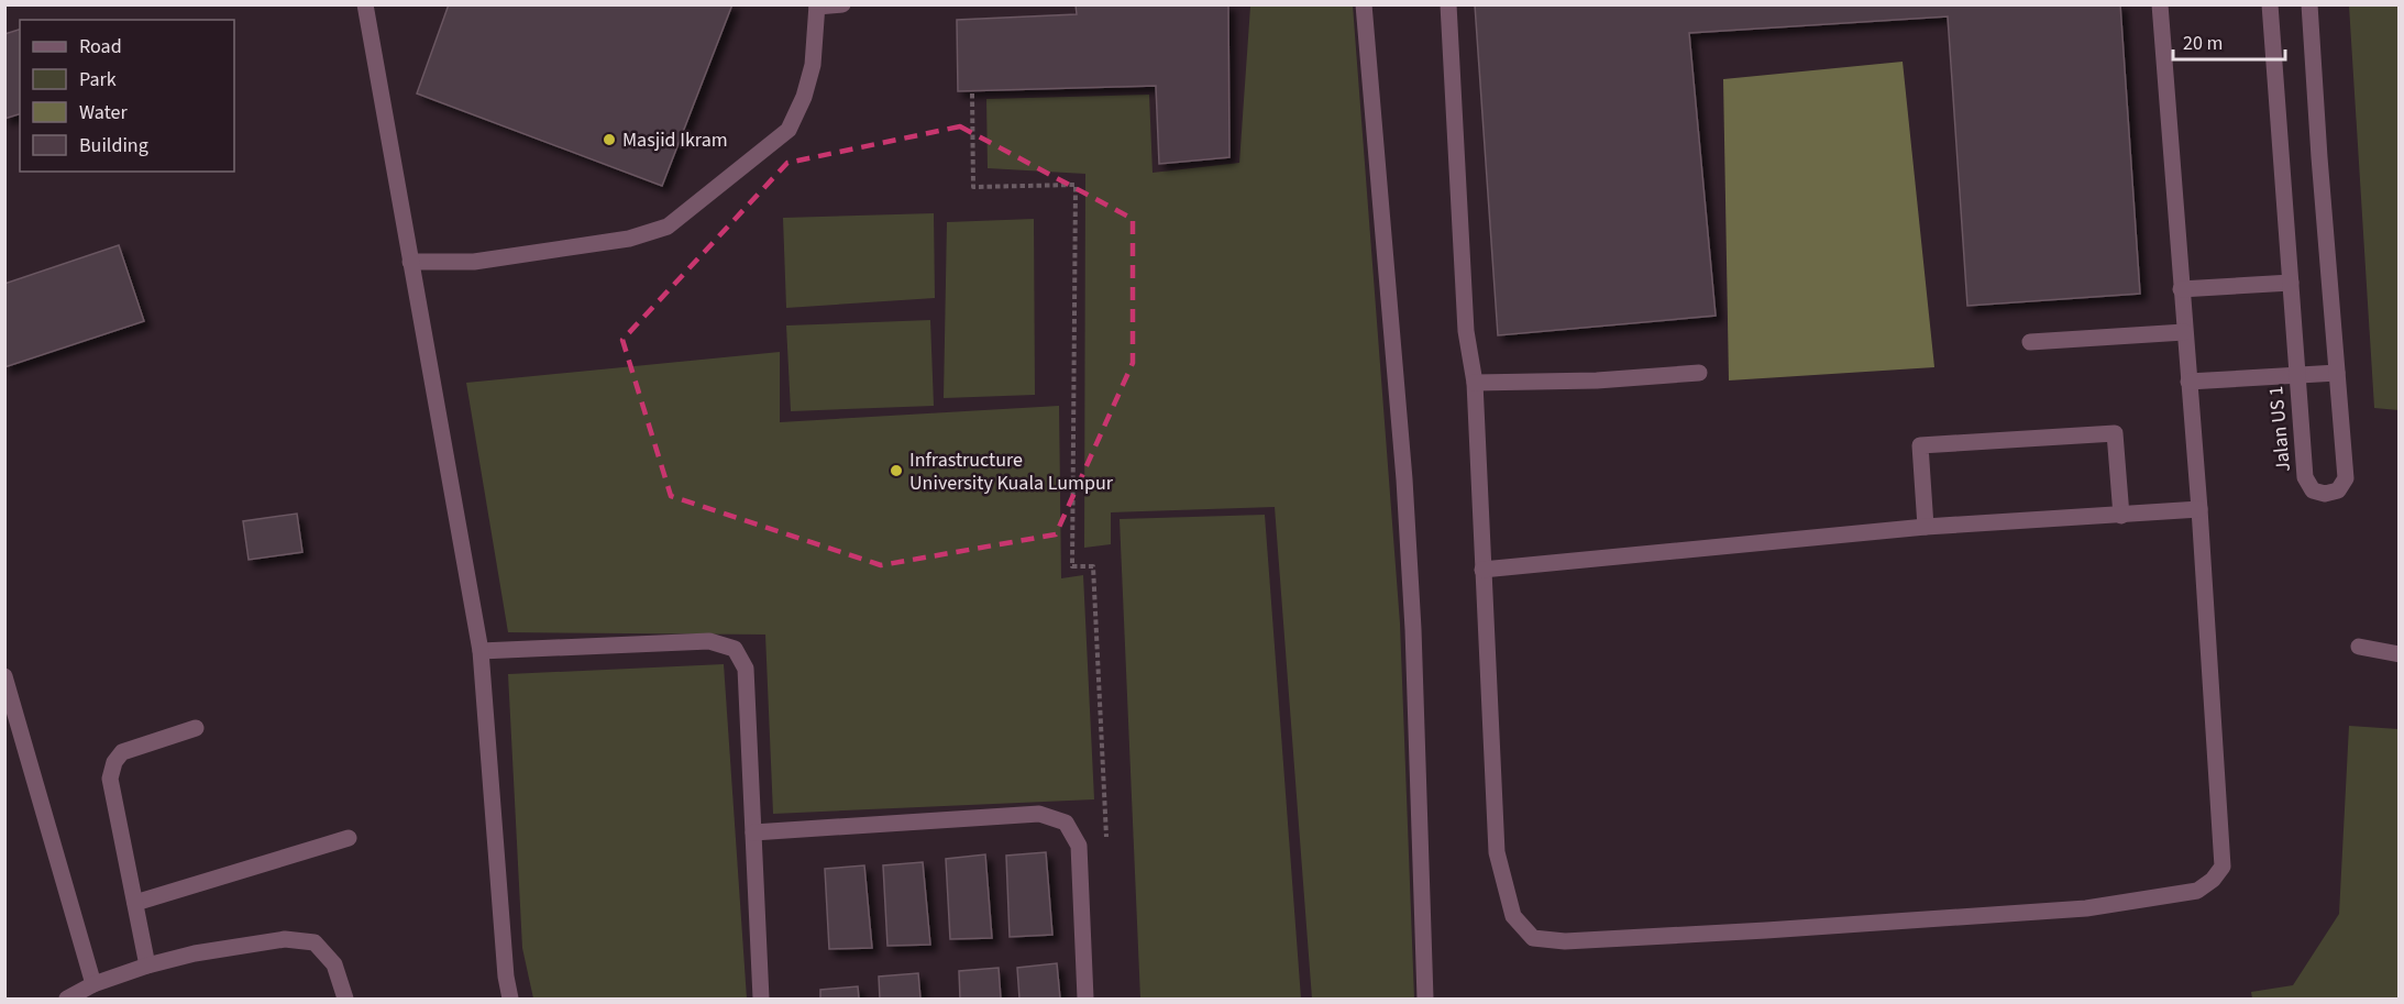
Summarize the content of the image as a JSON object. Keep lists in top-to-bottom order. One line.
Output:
{"streets":{"street":["Jalan US 1"]},"places":["Masjid Ikram","Infrastructure University Kuala Lumpur"],"legend":["Road","Park","Water","Building"],"scale_bar":"20 m"}
